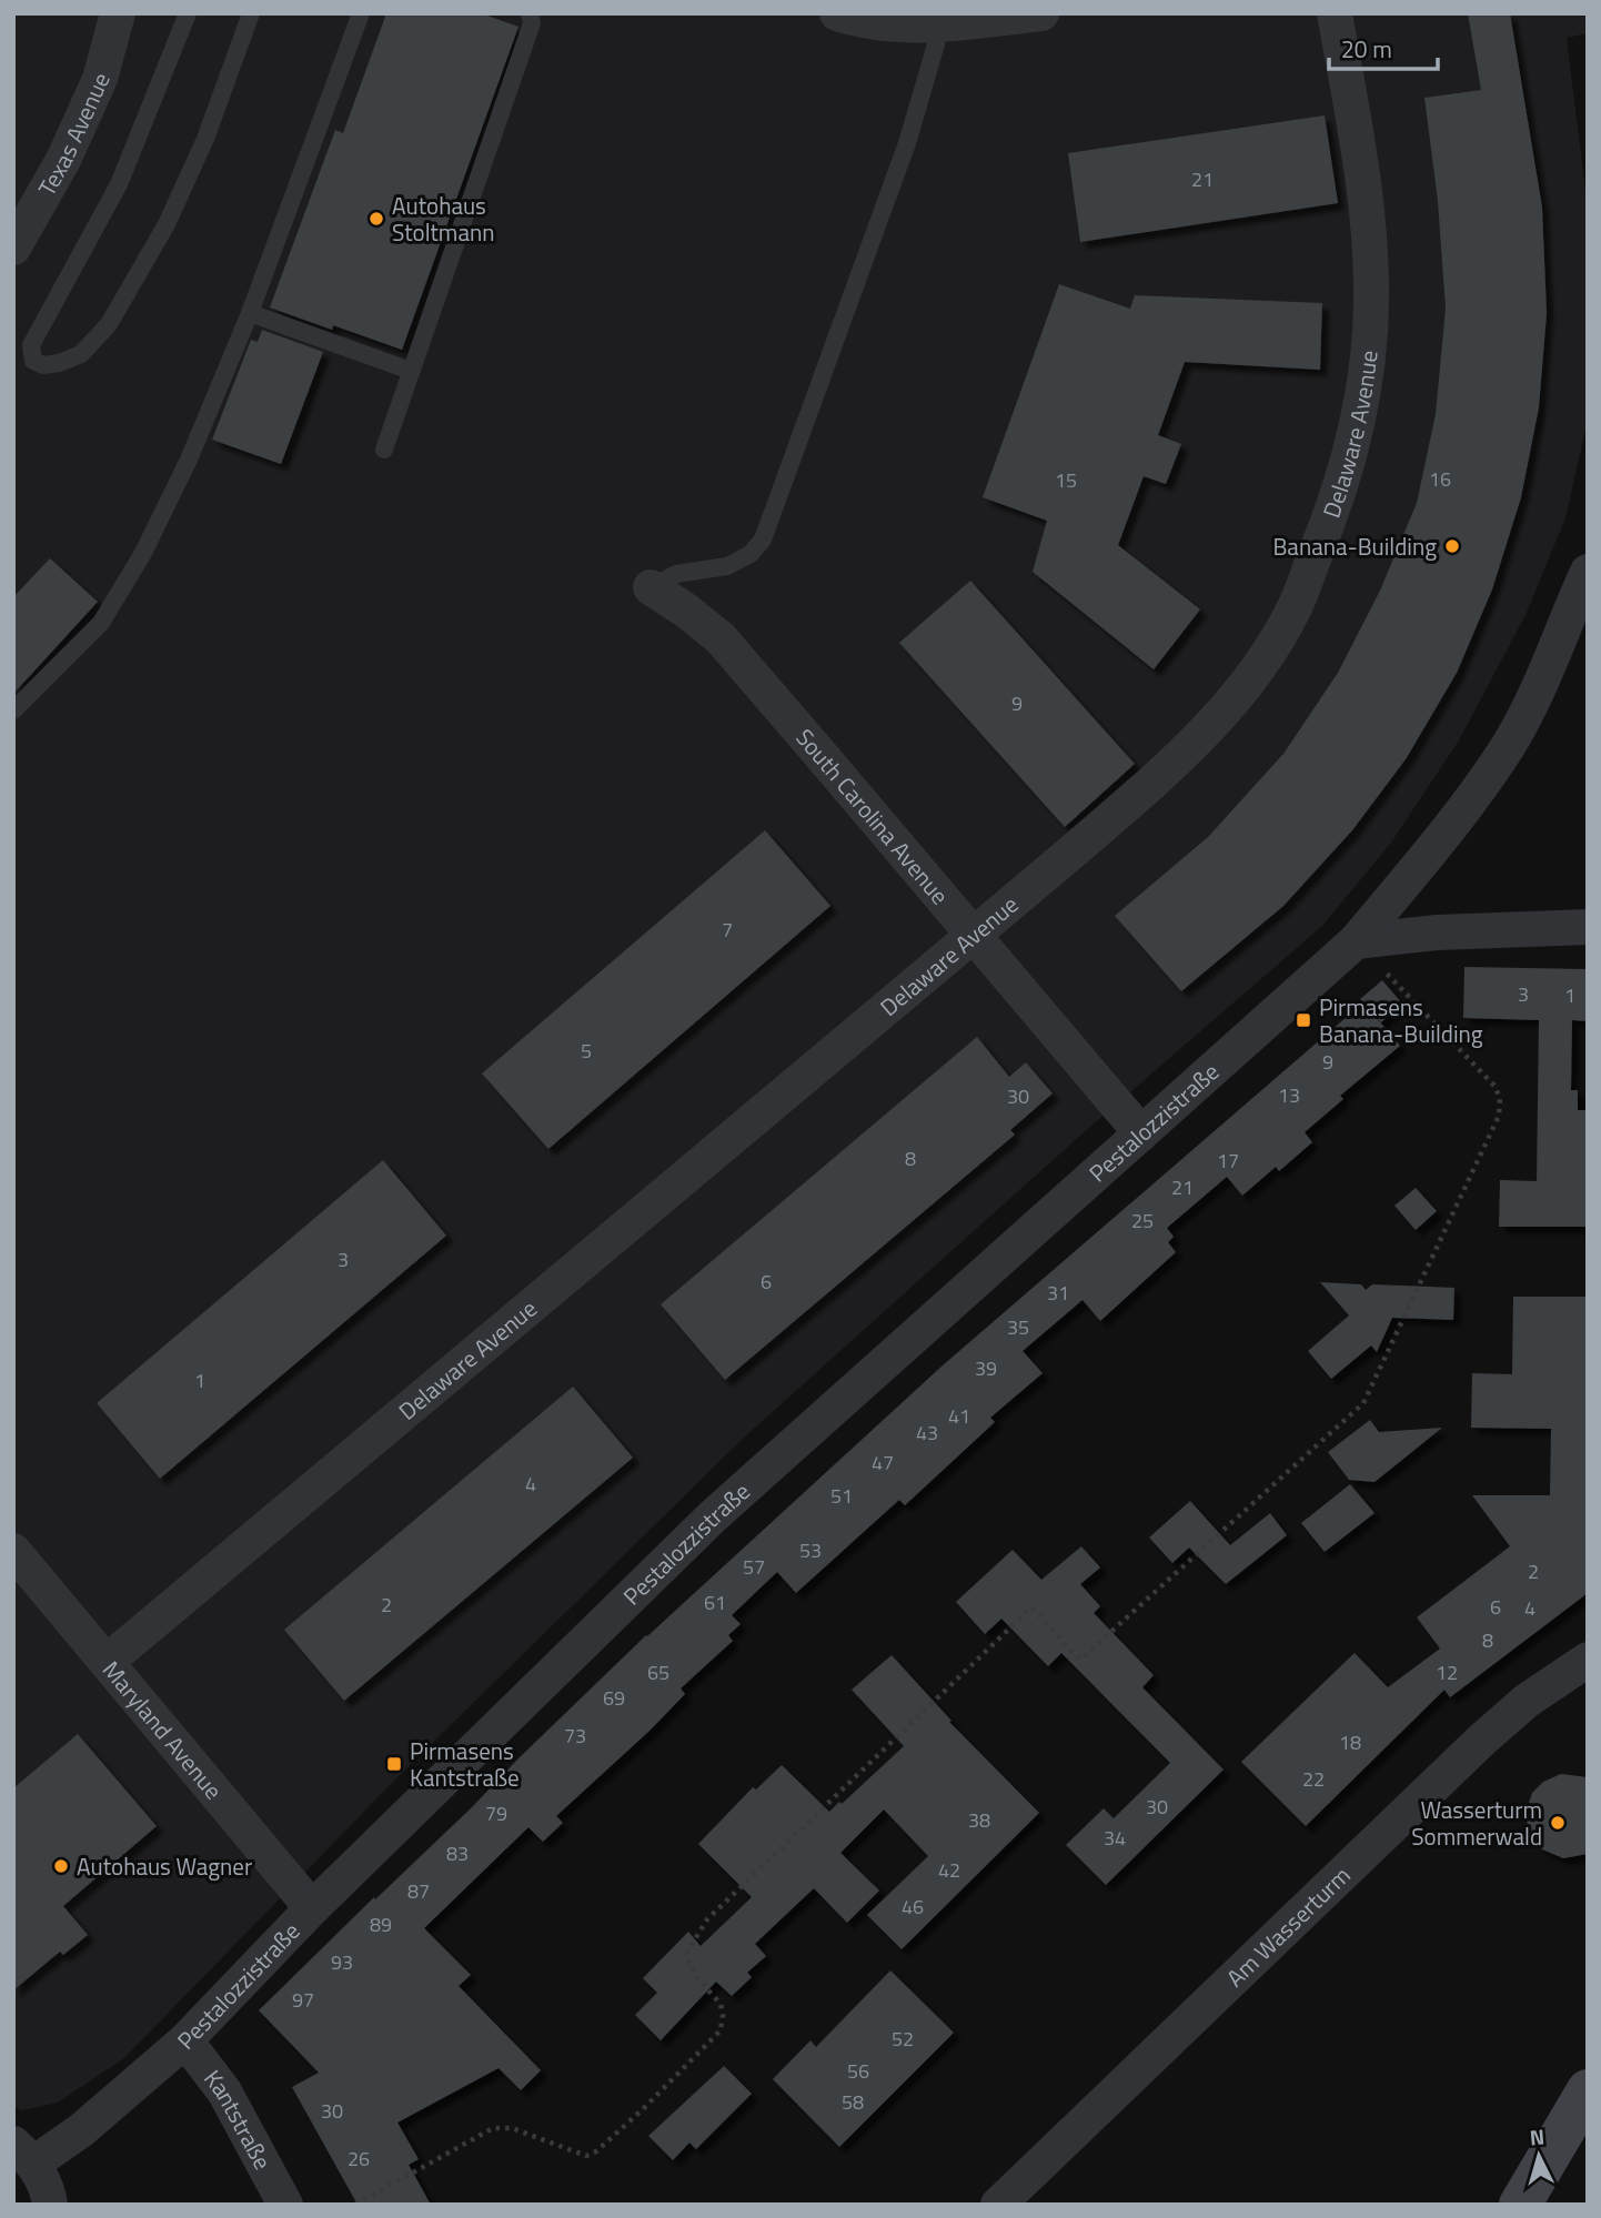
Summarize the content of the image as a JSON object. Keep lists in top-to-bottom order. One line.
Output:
{"streets":{"street":["Texas Avenue","Delaware Avenue","South Carolina Avenue","Pestalozzistraße","Maryland Avenue","Am Wasserturm","Kantstraße"]},"crossings":[["Delaware Avenue","South Carolina Avenue"],["Delaware Avenue","Maryland Avenue"],["South Carolina Avenue","Pestalozzistraße"],["Pestalozzistraße","Maryland Avenue"],["Pestalozzistraße","Kantstraße"]],"places":{"other":["Autohaus Stoltmann","Banana-Building","Wasserturm Sommerwald","Autohaus Wagner"],"transit":["Pirmasens Banana-Building","Pirmasens Kantstraße"]},"house_numbers":["21","16","15","9","7","3","1","5","9","13","30","8","17","21","25","3","6","31","35","39","1","41","43","47","4","51","53","57","2","61","2","6","4","8","65","12","69","73","18","22","30","79","38","34","83","42","87","46","89","93","97","52","56","58","30","26"],"scale_bar":"20 m","north":"top"}
